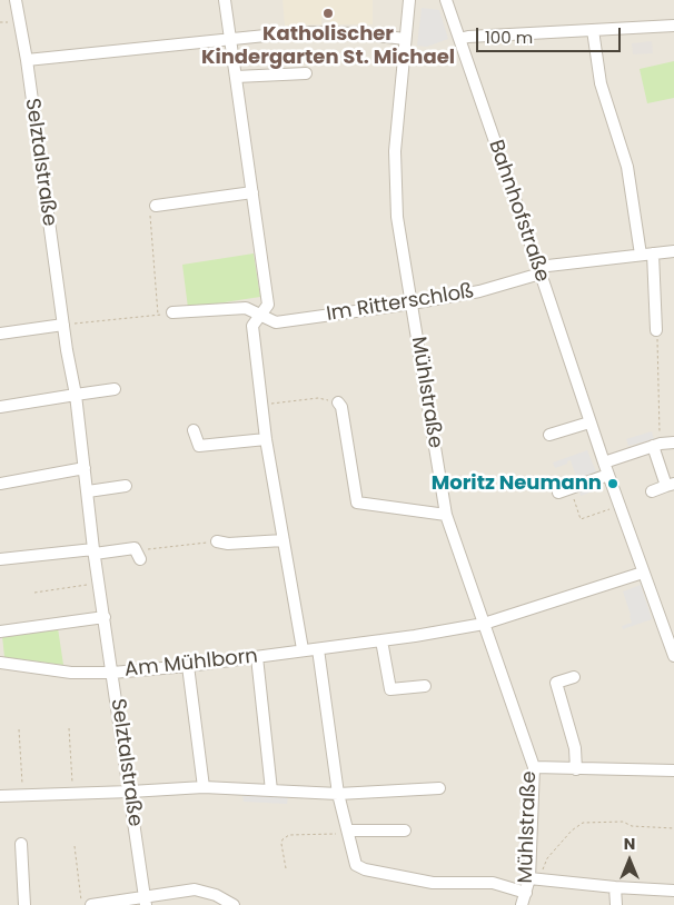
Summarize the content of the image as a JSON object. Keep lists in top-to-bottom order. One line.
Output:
{"streets":{"street":["Selztalstraße","Bahnhofstraße","Im Ritterschloß","Mühlstraße","Am Mühlborn"]},"crossings":[["Selztalstraße","Am Mühlborn"],["Bahnhofstraße","Im Ritterschloß"],["Bahnhofstraße","Am Mühlborn"],["Im Ritterschloß","Mühlstraße"],["Mühlstraße","Am Mühlborn"]],"places":["Katholischer Kindergarten St. Michael","Moritz Neumann"],"scale_bar":"100 m","north":"top"}
